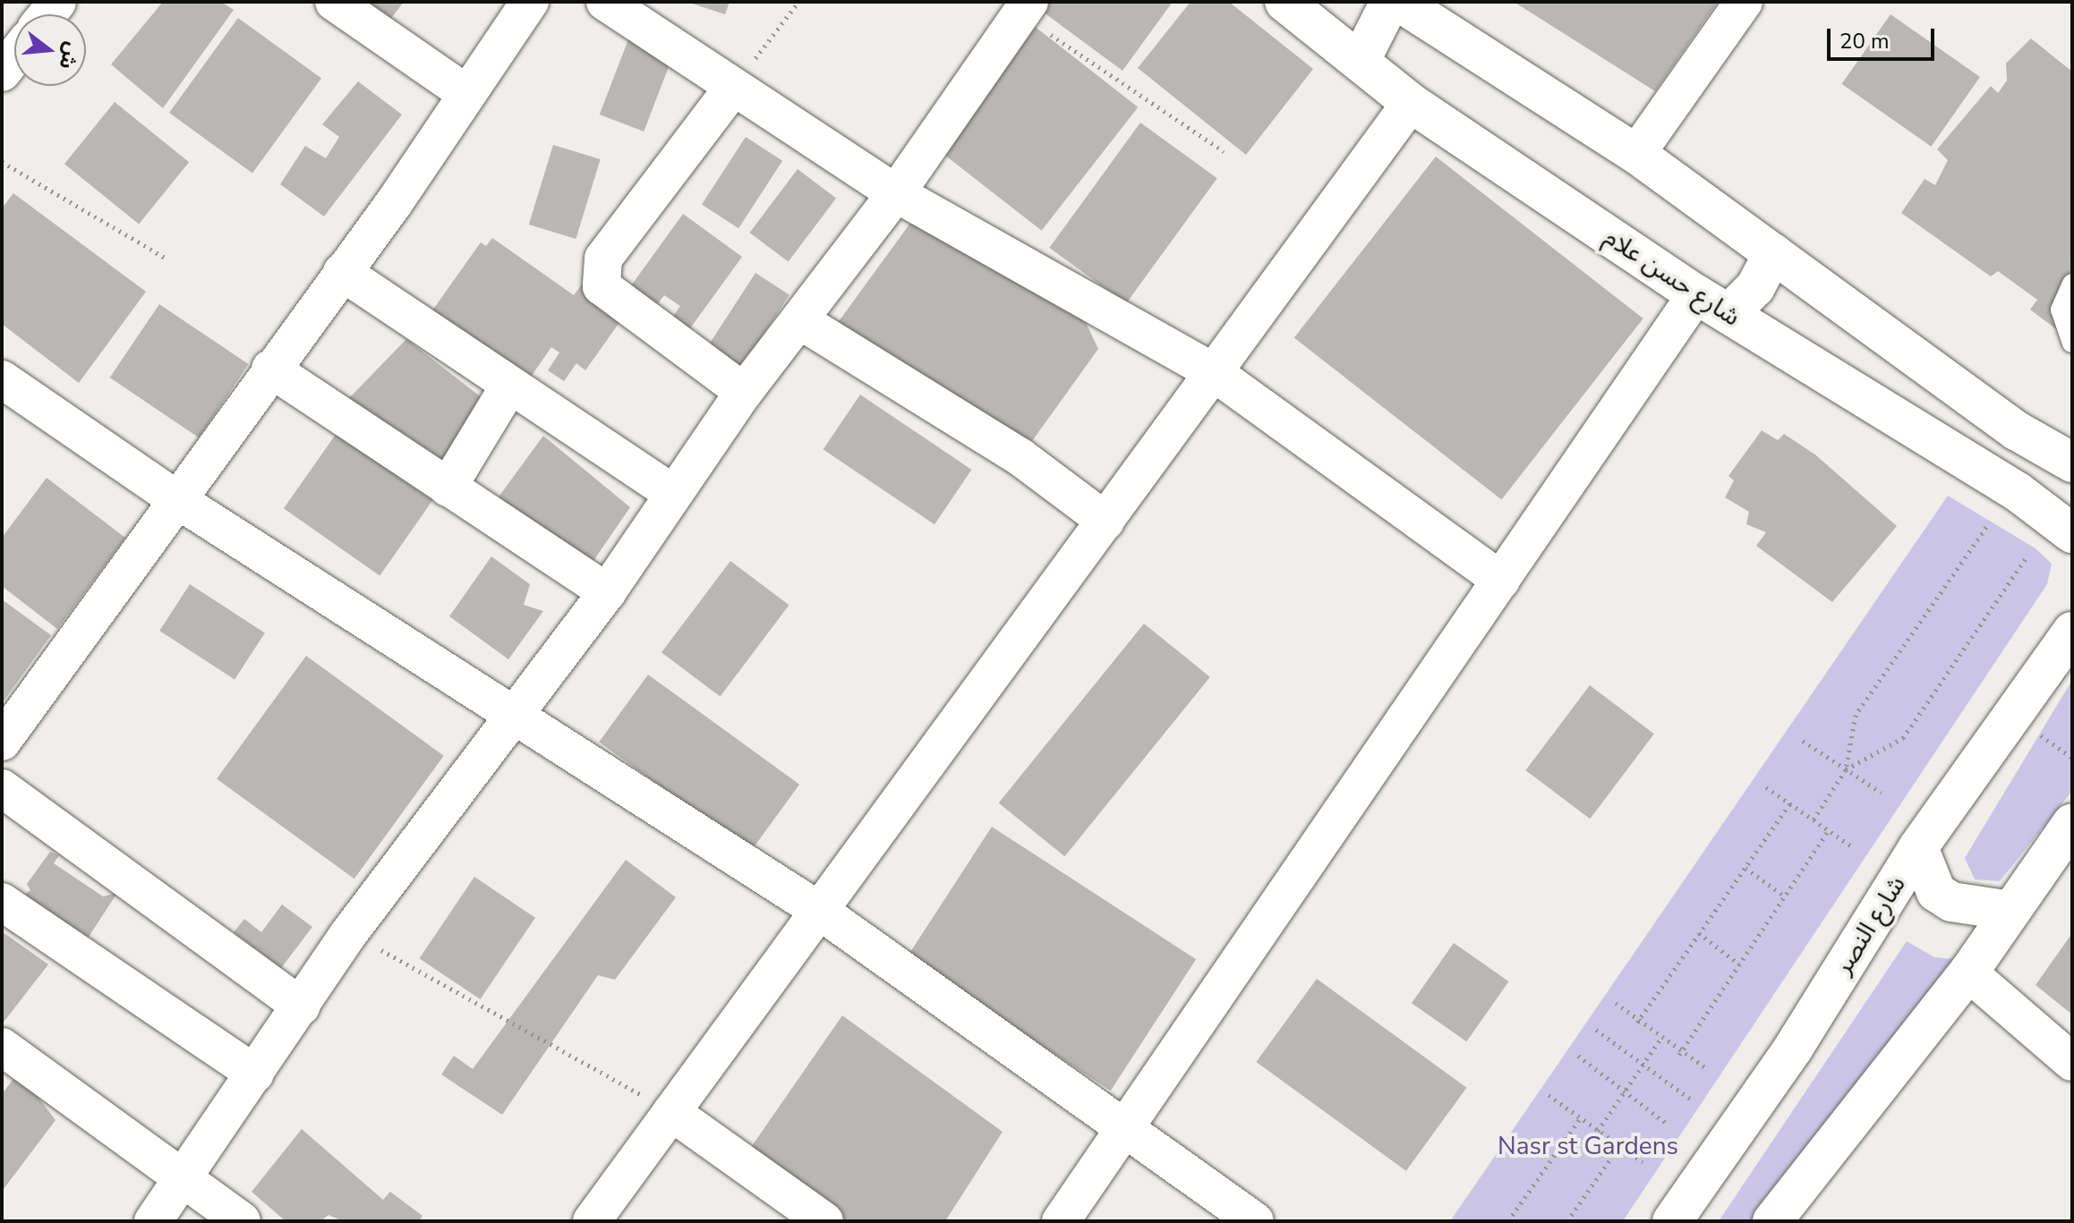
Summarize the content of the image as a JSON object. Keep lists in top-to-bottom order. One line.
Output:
{"streets":{"street":["شارع حسن علام","شارع النصر"]},"parks":["Nasr st Gardens"],"scale_bar":"20 m","north":"right"}
